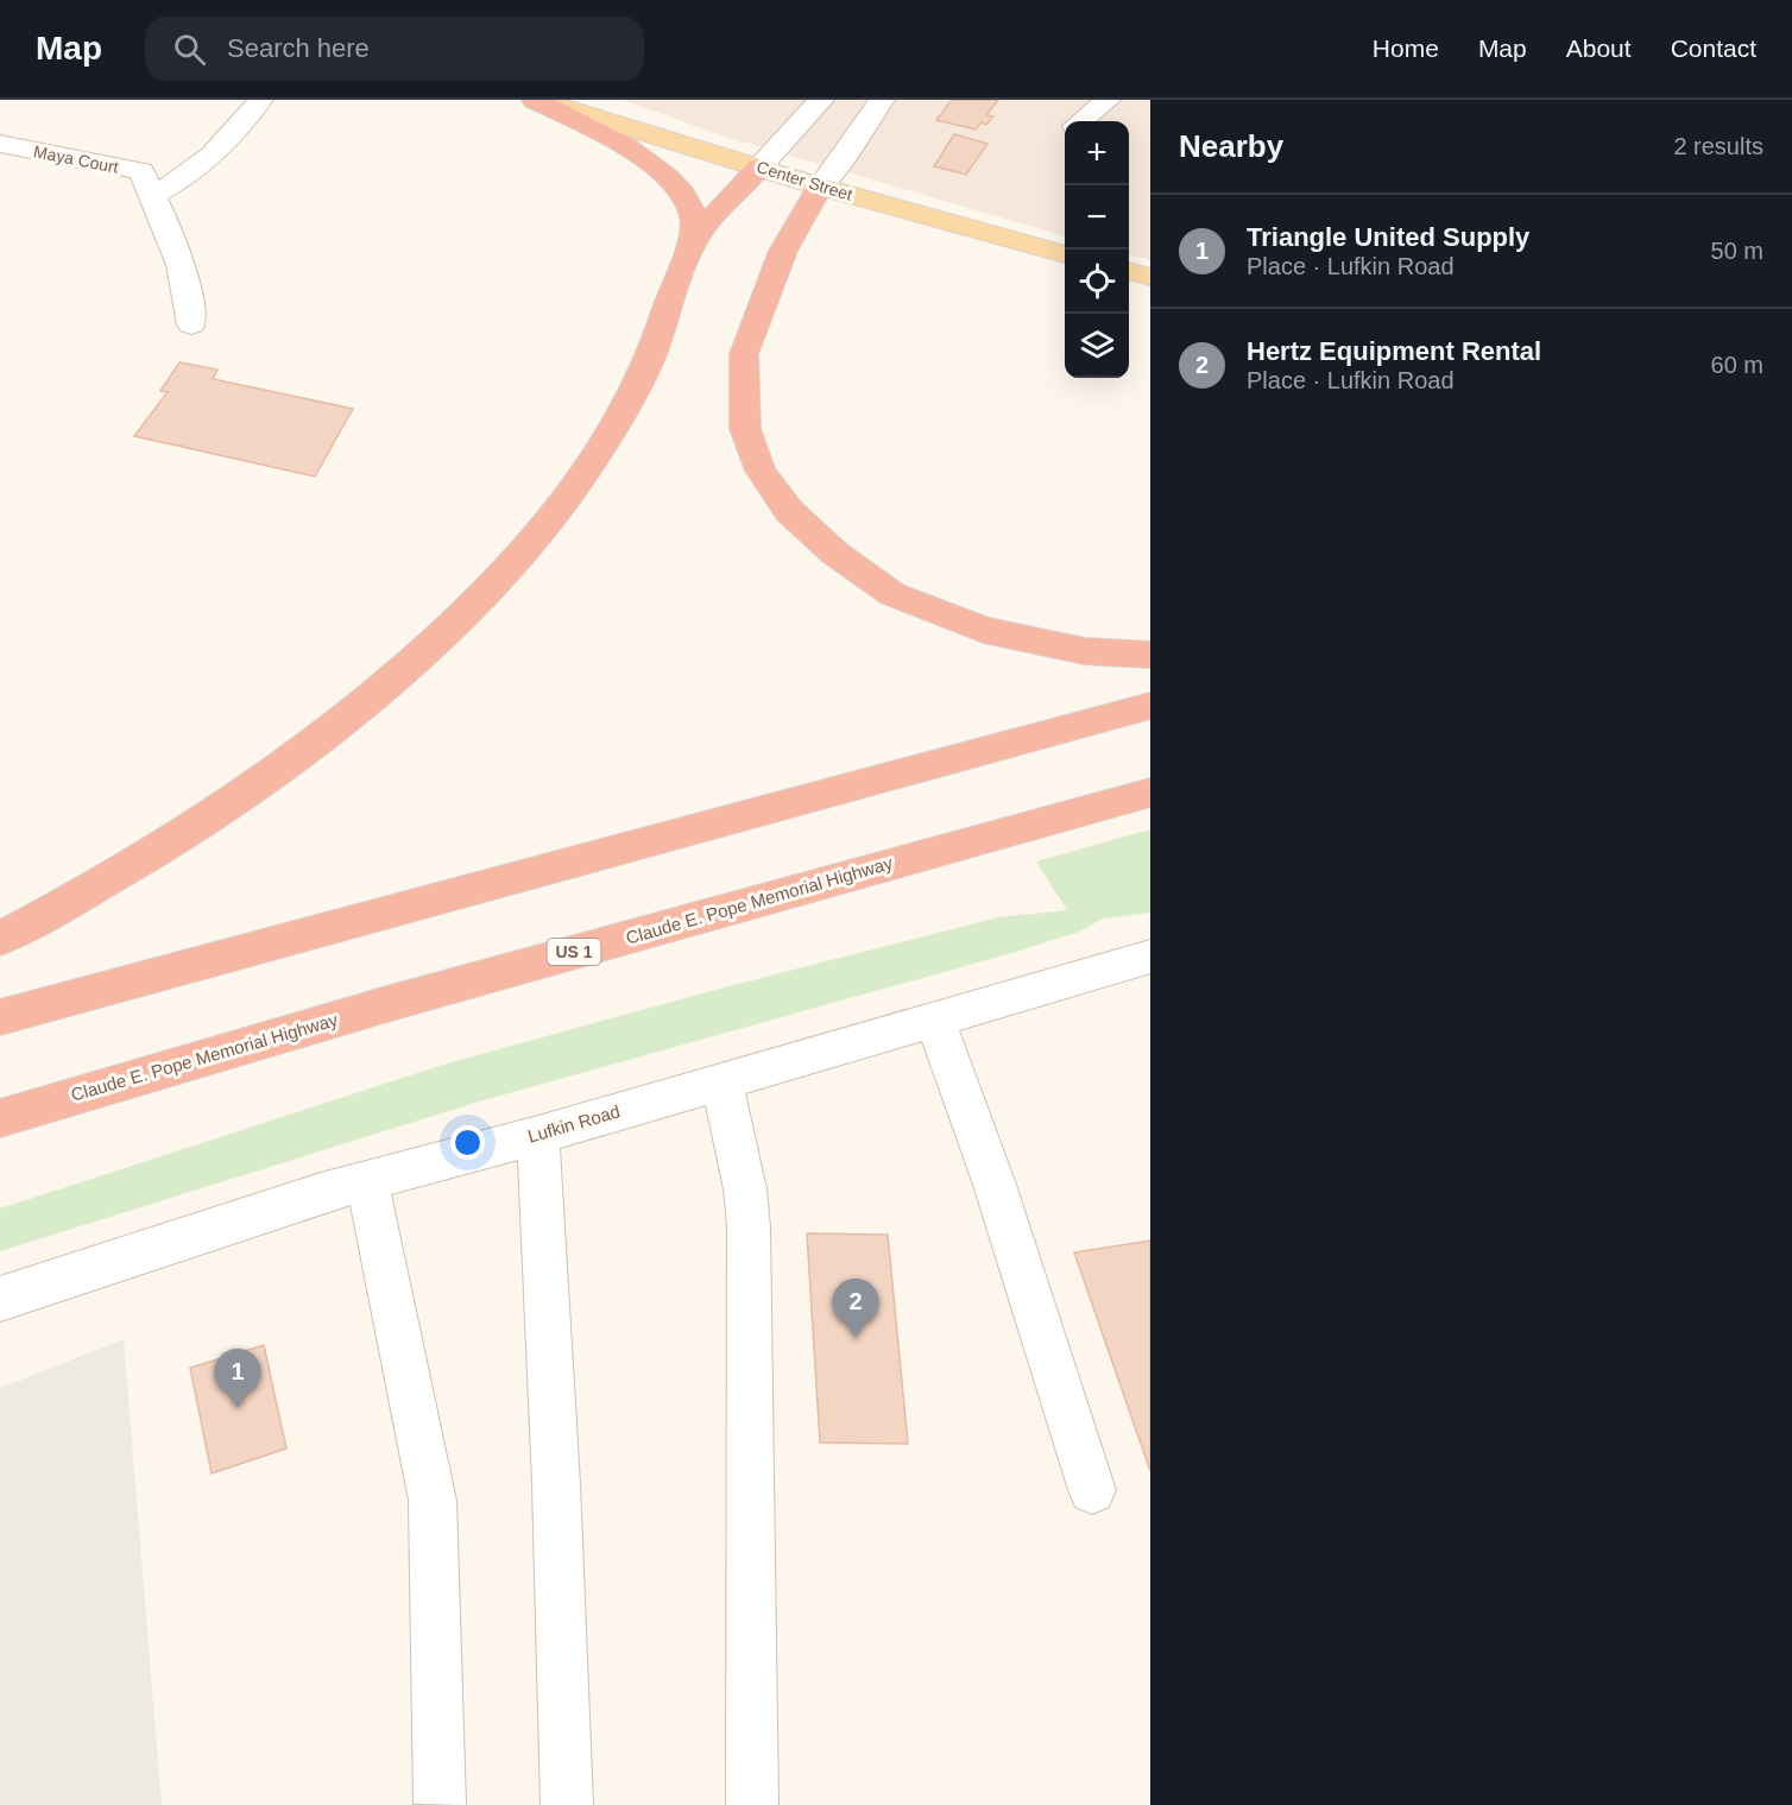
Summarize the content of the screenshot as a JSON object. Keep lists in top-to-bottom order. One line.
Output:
{"streets":{"highway":["Claude E. Pope Memorial Highway","US 1"],"main road":["Center Street"],"street":["Maya Court","Lufkin Road"]},"page":{"header":"Map","search":"Search here","nav":["Home","Map","About","Contact"],"heading":["Nearby","2 results"],"map_buttons":["+","−"],"list":[{"mark":"1","name":"Triangle United Supply","note":"Place · Lufkin Road","value":"50 m"},{"mark":"2","name":"Hertz Equipment Rental","note":"Place · Lufkin Road","value":"60 m"}],"pins":["2","1"]}}
